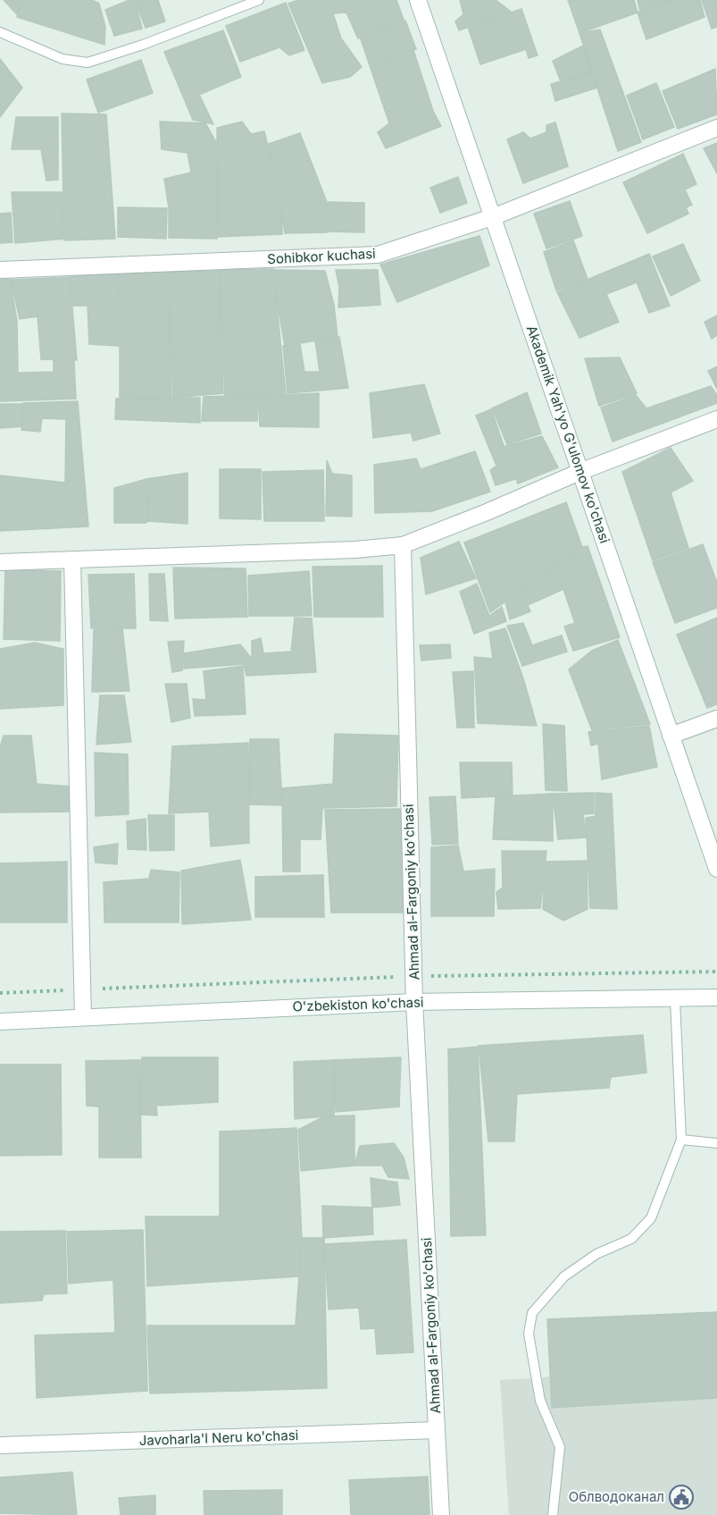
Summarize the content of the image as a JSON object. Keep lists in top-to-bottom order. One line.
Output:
{"streets":{"street":["Sohibkor kuchasi","Akademik Yah'yo G'ulomov ko'chasi","Ahmad al-Fargoniy ko'chasi","O'zbekiston ko'chasi","Javoharla'l Neru ko'chasi"]},"crossings":[["Sohibkor kuchasi","Akademik Yah'yo G'ulomov ko'chasi"],["Ahmad al-Fargoniy ko'chasi","O'zbekiston ko'chasi"],["Ahmad al-Fargoniy ko'chasi","Javoharla'l Neru ko'chasi"]],"places":{"public building":["Облводоканал"]}}
